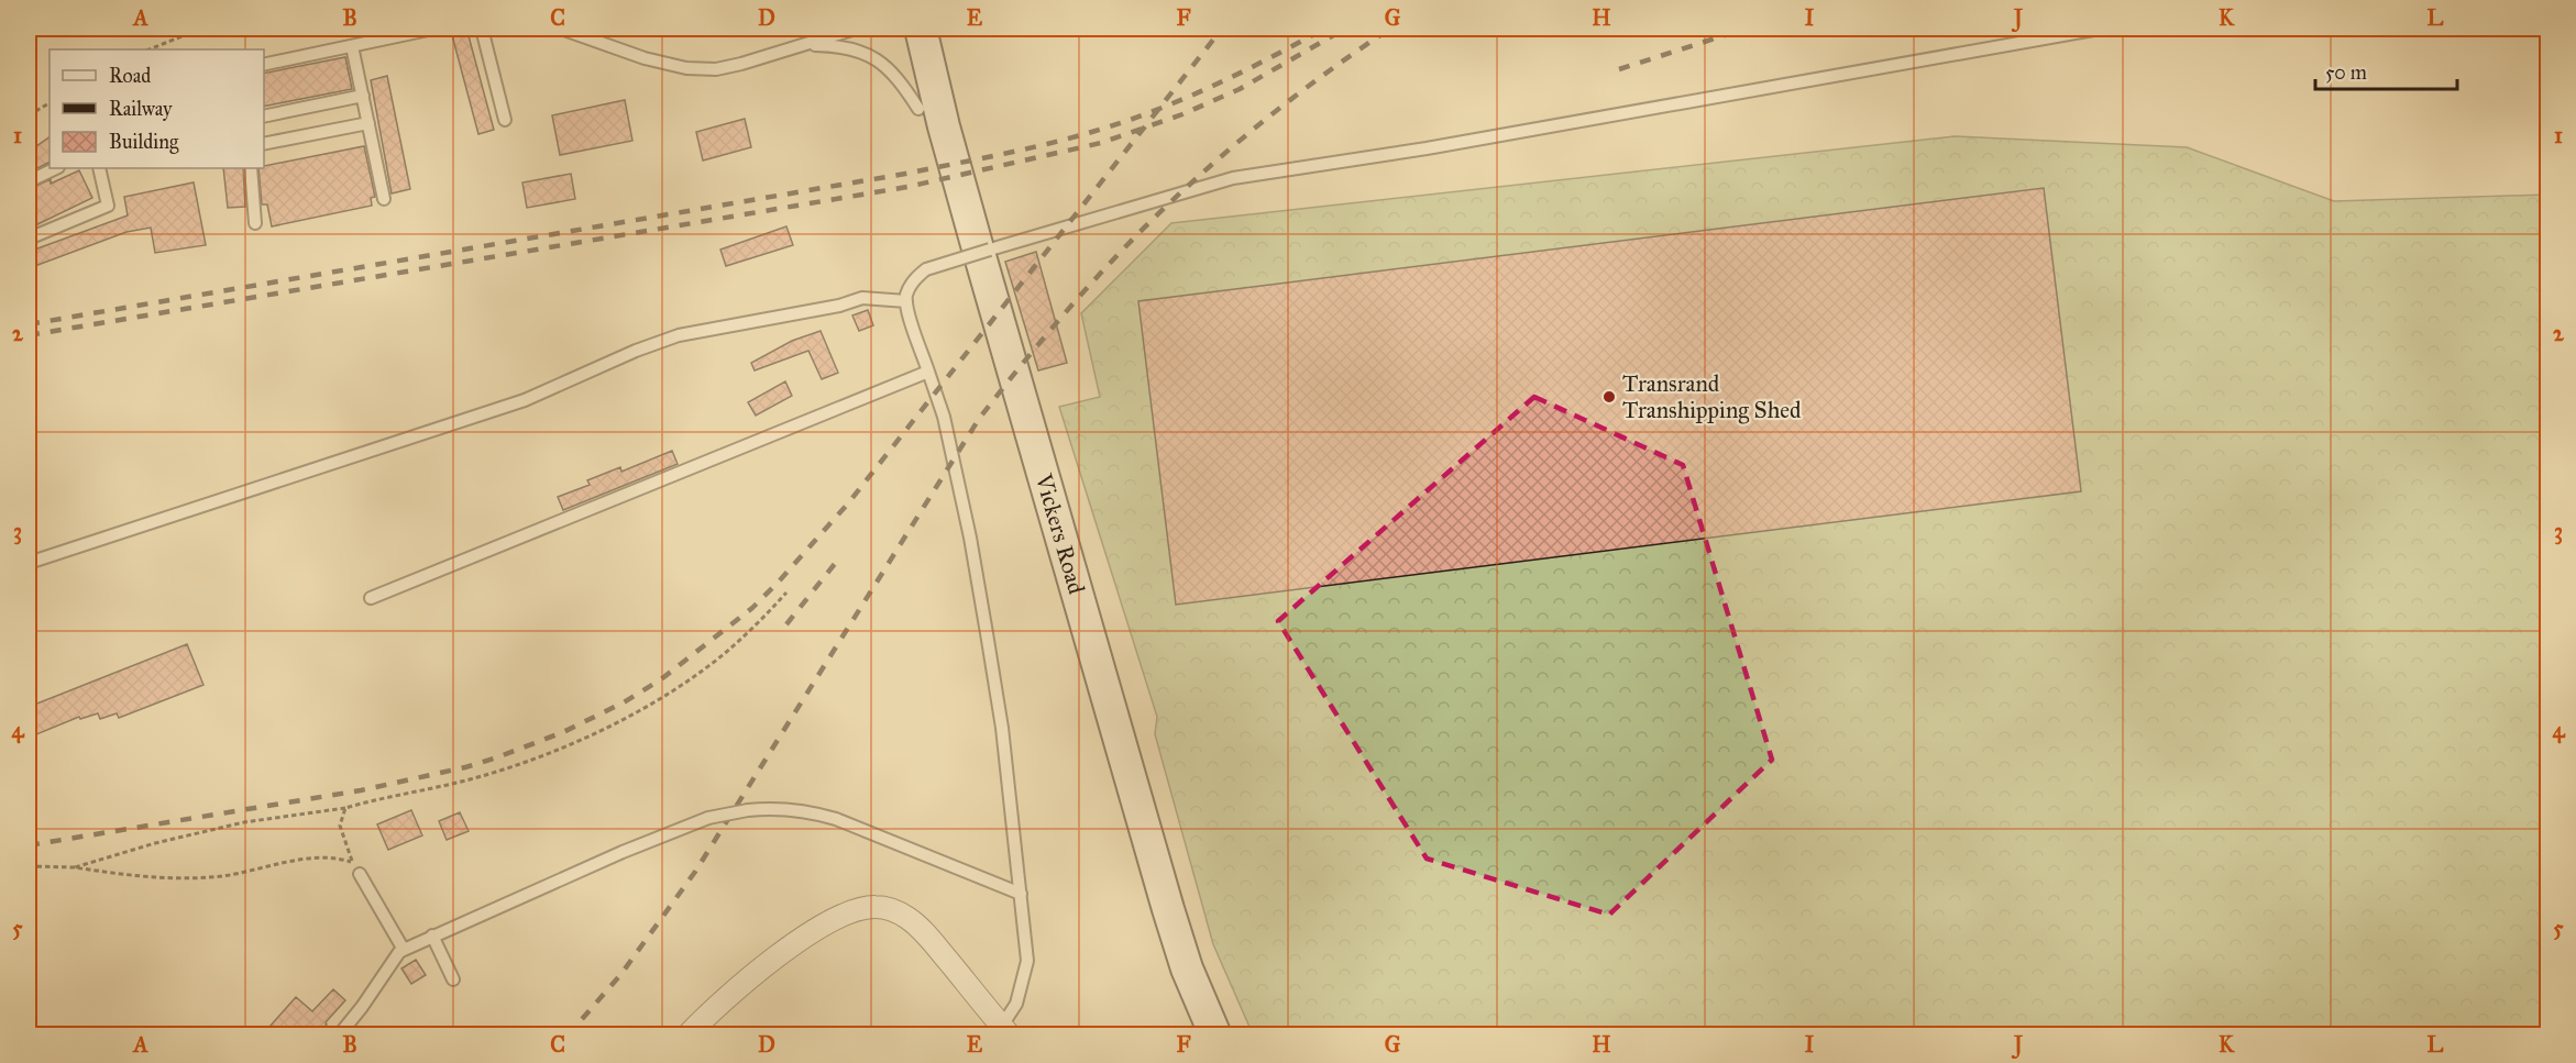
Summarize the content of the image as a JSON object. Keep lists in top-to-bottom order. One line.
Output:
{"streets":{"main road":["Vickers Road"]},"places":["Transrand Transhipping Shed"],"legend":["Road","Railway","Building"],"scale_bar":"50 m","grid":{"columns":["A","B","C","D","E","F","G","H","I","J","K","L"],"rows":["1","2","3","4","5"]}}
